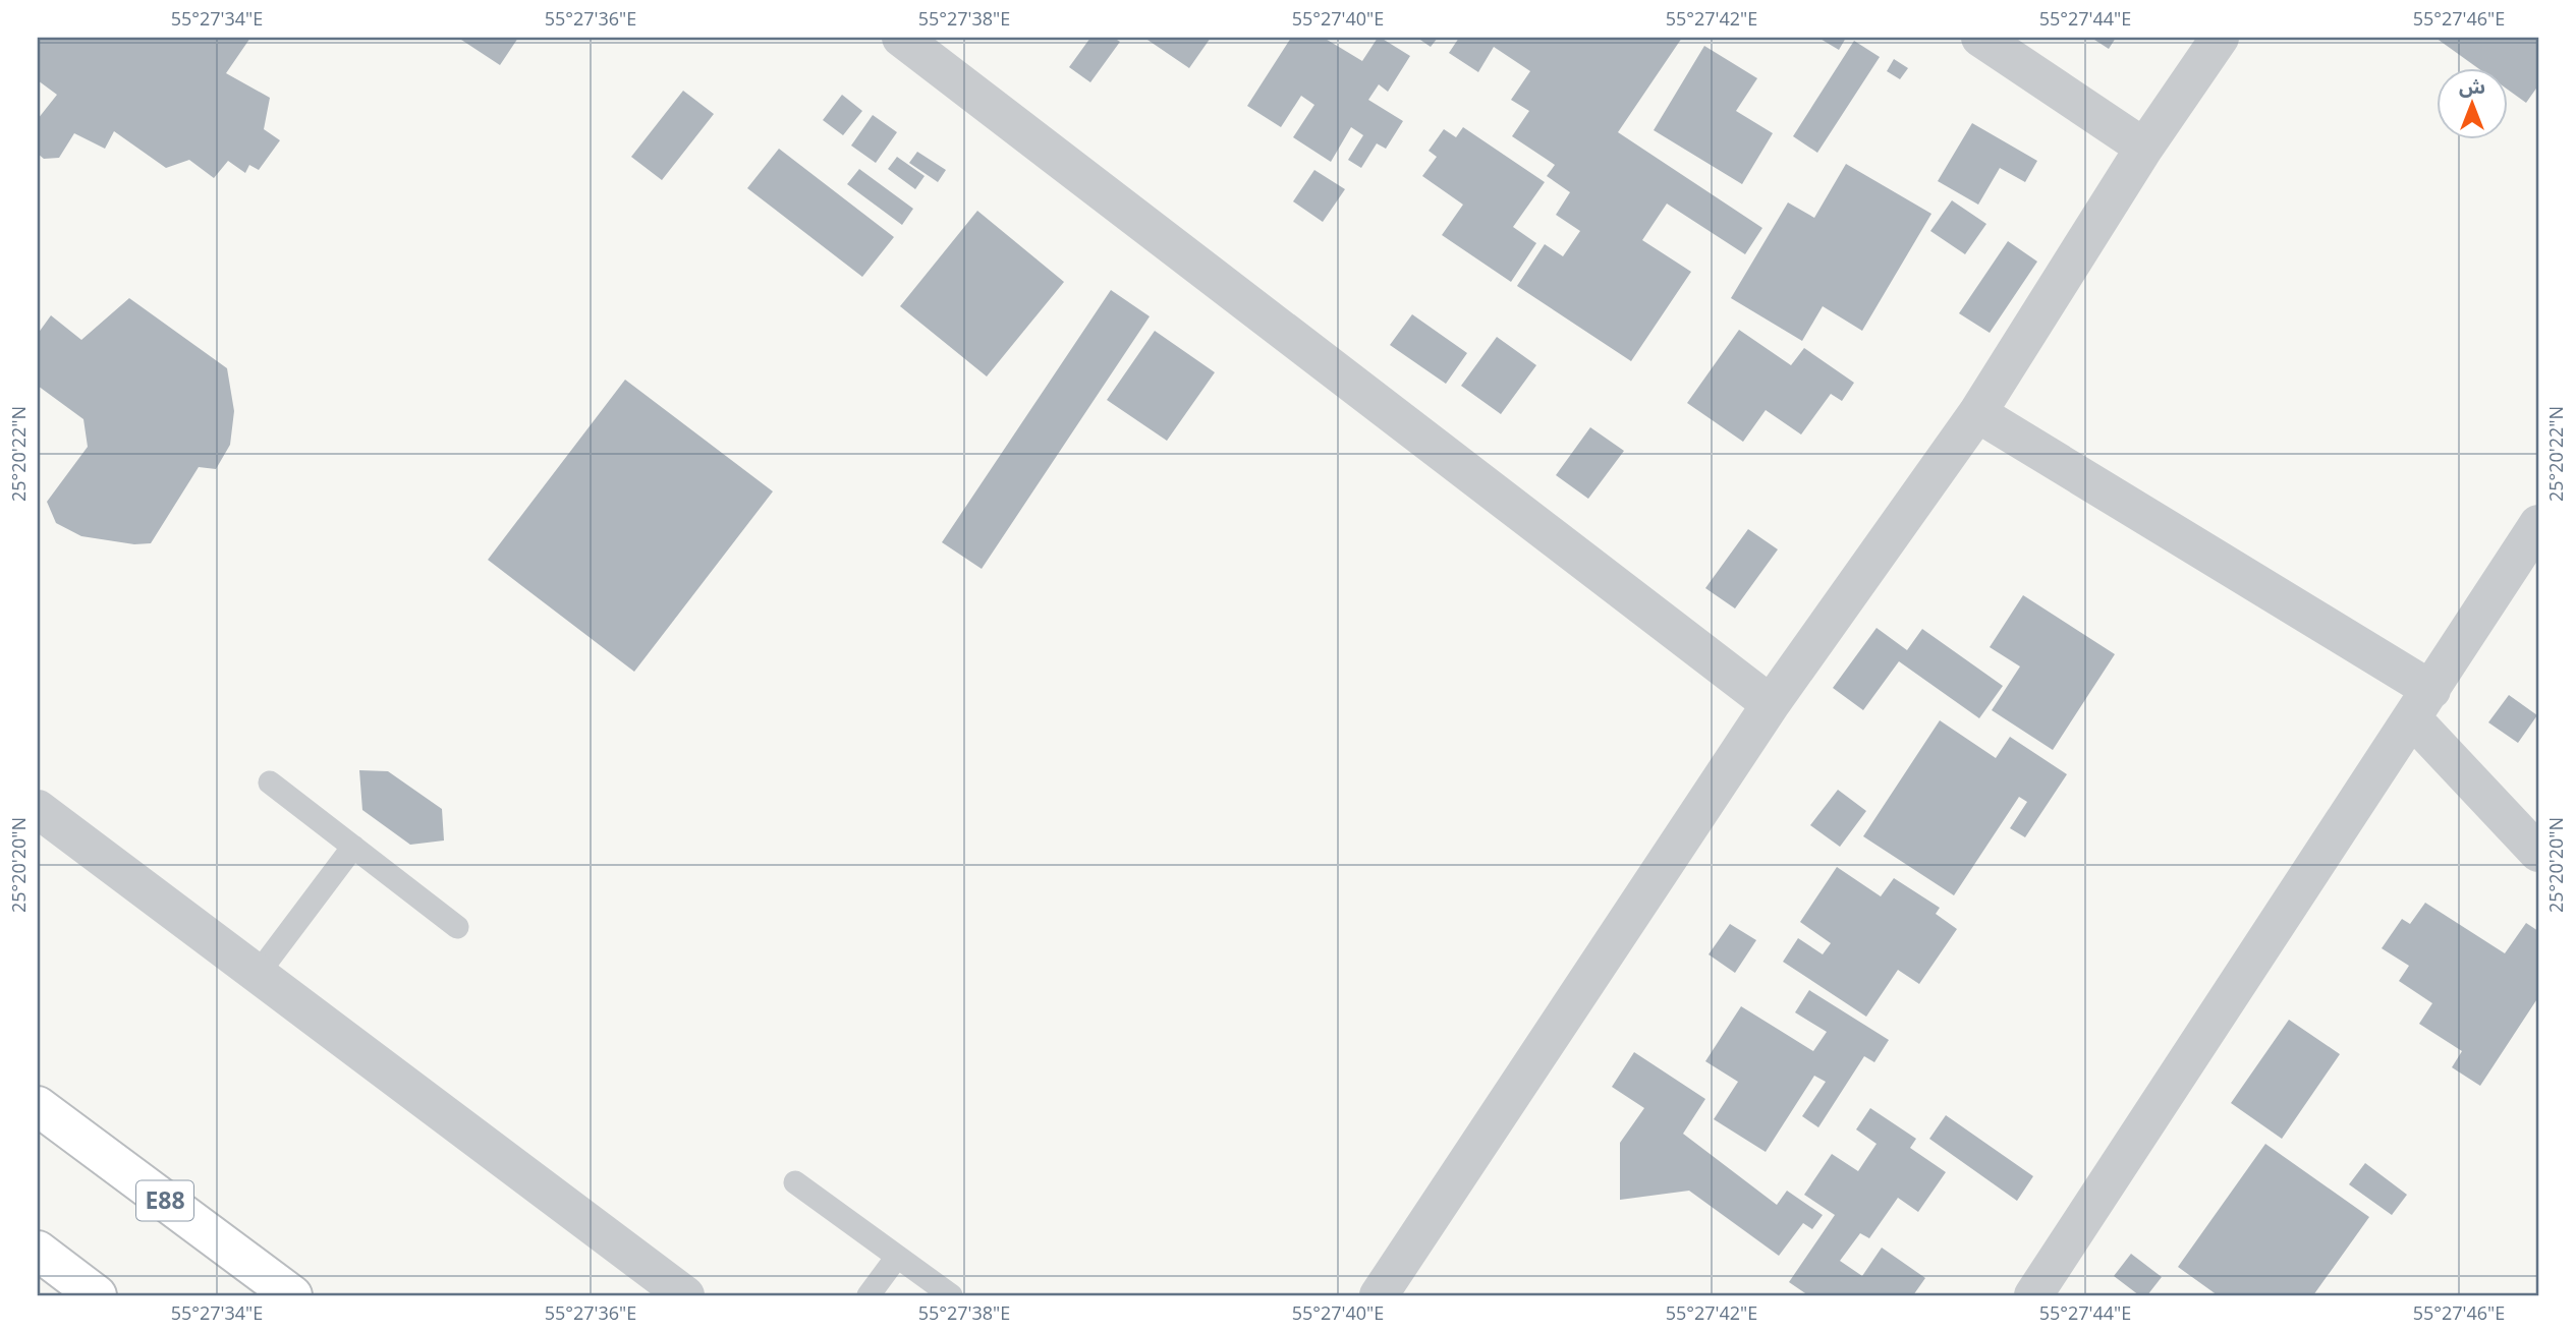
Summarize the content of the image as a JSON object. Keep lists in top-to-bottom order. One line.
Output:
{"streets":{"highway":["E88"]},"north":"top","coordinates":["55°27'34\"E","55°27'36\"E","55°27'38\"E","55°27'40\"E","55°27'42\"E","55°27'44\"E","55°27'46\"E","25°20'22\"N","25°20'20\"N"]}
